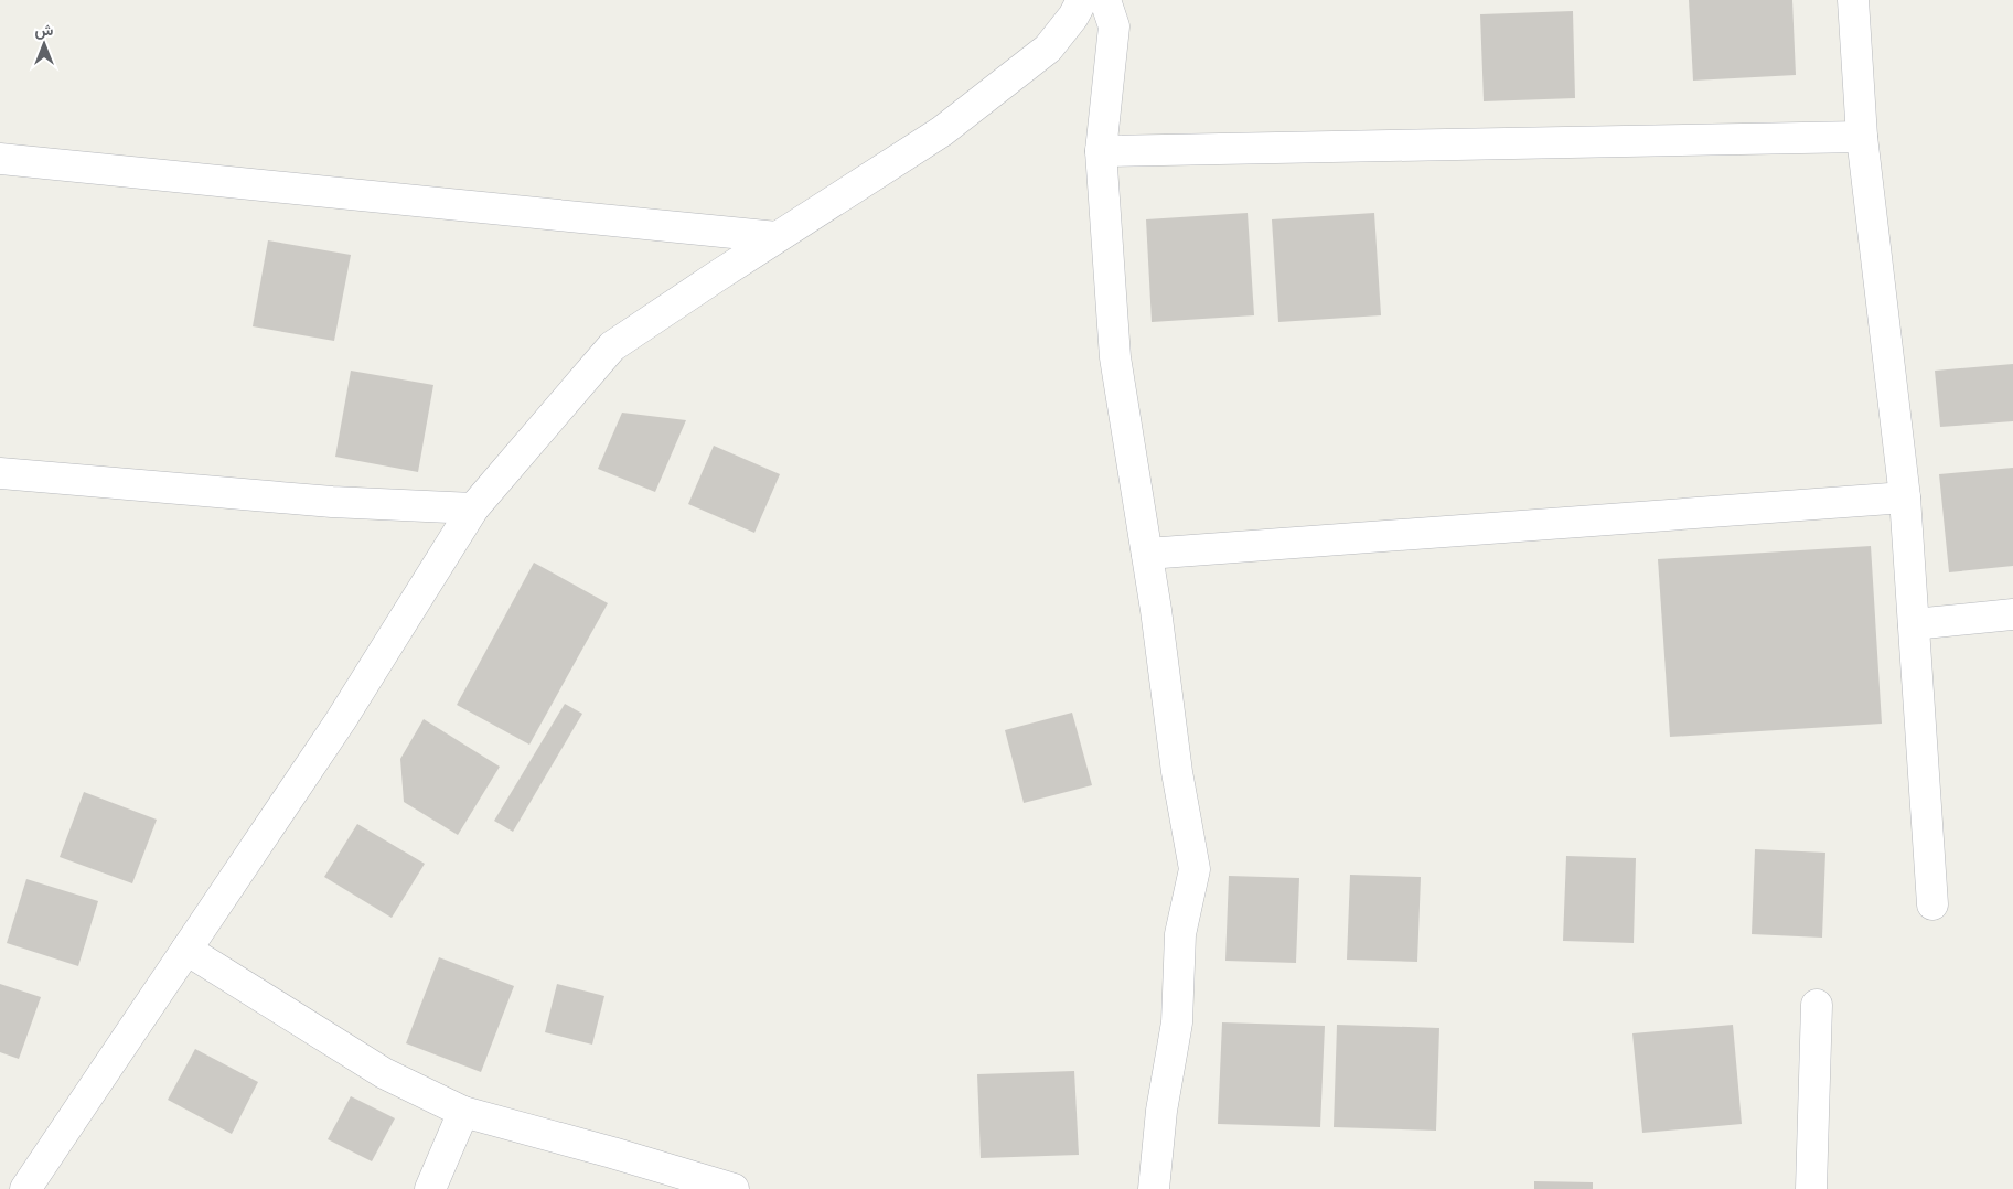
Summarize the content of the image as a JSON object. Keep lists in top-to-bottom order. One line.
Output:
{"north":"top"}
